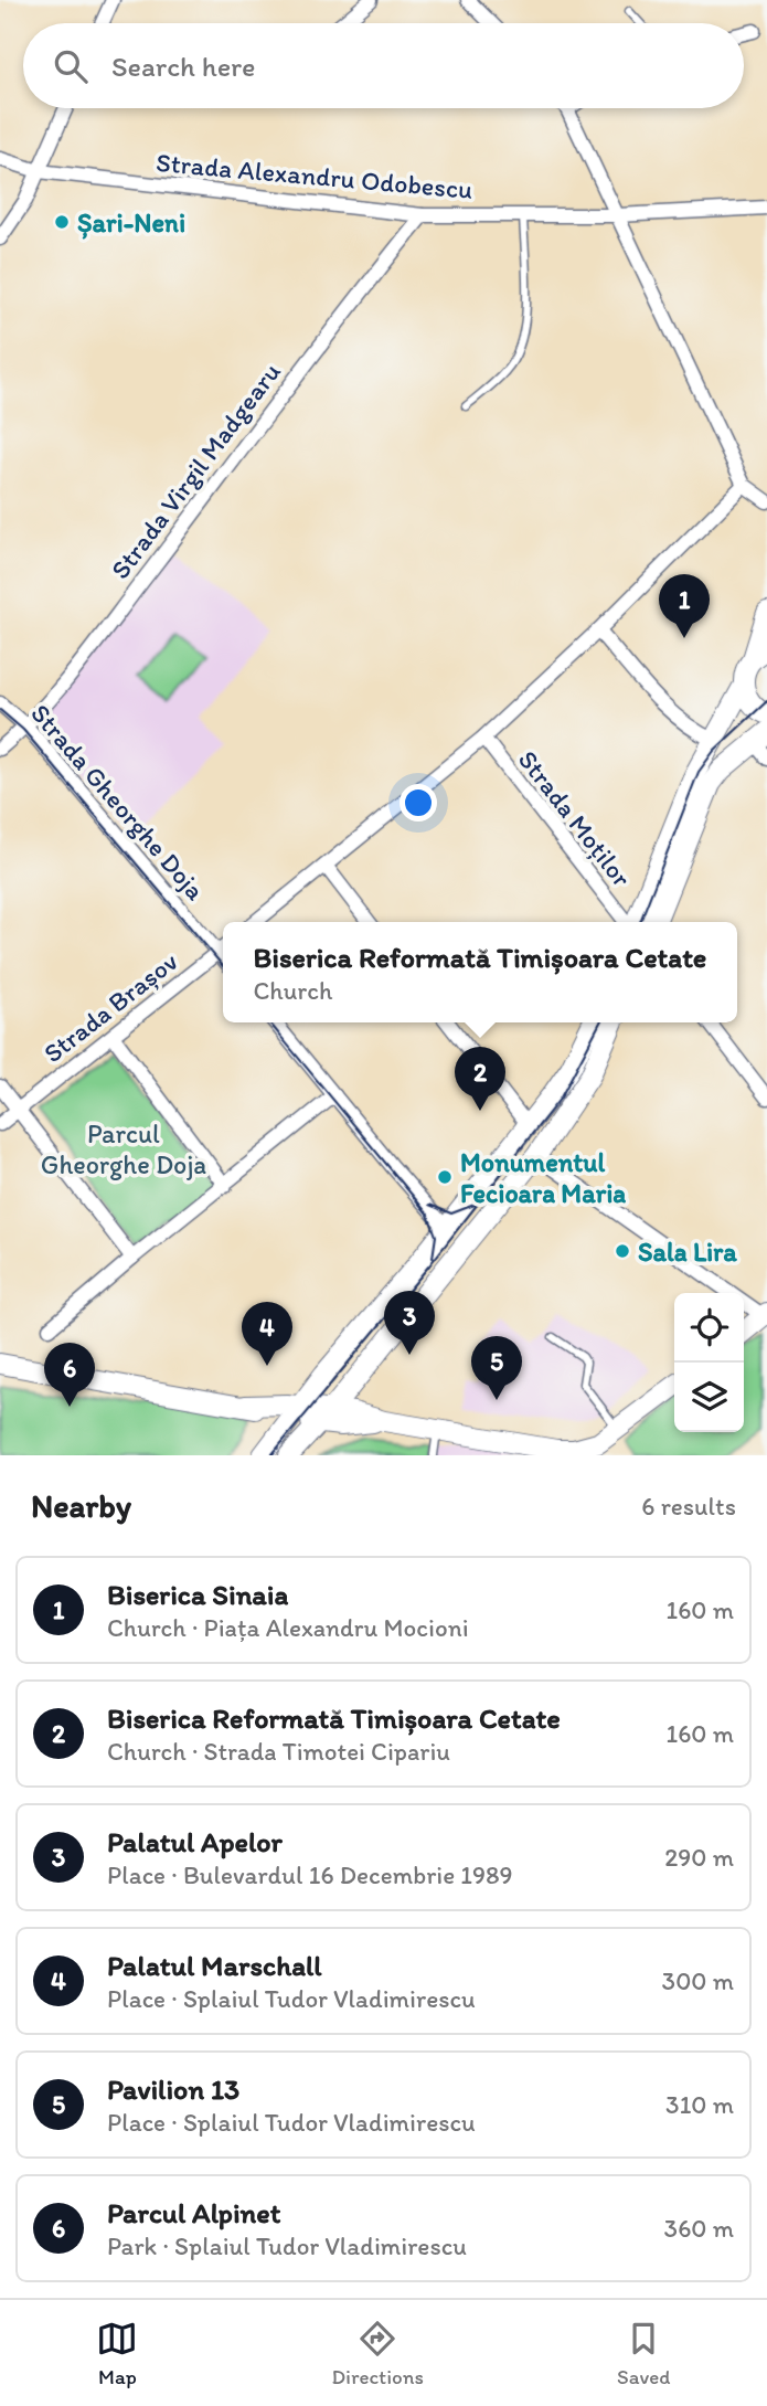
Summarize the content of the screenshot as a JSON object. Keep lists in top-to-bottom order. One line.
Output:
{"streets":{"street":["Strada Alexandru Odobescu","Strada Virgil Madgearu","Strada Gheorghe Doja","Strada Moților","Strada Brașov"]},"crossings":[["Strada Alexandru Odobescu","Strada Virgil Madgearu"],["Strada Virgil Madgearu","Strada Gheorghe Doja"],["Strada Gheorghe Doja","Strada Brașov"]],"parks":["Parcul Gheorghe Doja"],"places":["Șari-Neni","Monumentul Fecioara Maria","Sala Lira"],"page":{"search":"Search here","pins":["1","2","3","4","5","6"],"popup":["Biserica Reformată Timișoara Cetate","Church"],"heading":["Nearby","6 results"],"list":[{"mark":"1","name":"Biserica Sinaia","note":"Church · Piața Alexandru Mocioni","value":"160 m"},{"mark":"2","name":"Biserica Reformată Timișoara Cetate","note":"Church · Strada Timotei Cipariu","value":"160 m"},{"mark":"3","name":"Palatul Apelor","note":"Place · Bulevardul 16 Decembrie 1989","value":"290 m"},{"mark":"4","name":"Palatul Marschall","note":"Place · Splaiul Tudor Vladimirescu","value":"300 m"},{"mark":"5","name":"Pavilion 13","note":"Place · Splaiul Tudor Vladimirescu","value":"310 m"},{"mark":"6","name":"Parcul Alpinet","note":"Park · Splaiul Tudor Vladimirescu","value":"360 m"}],"nav":["Map","Directions","Saved"]}}
